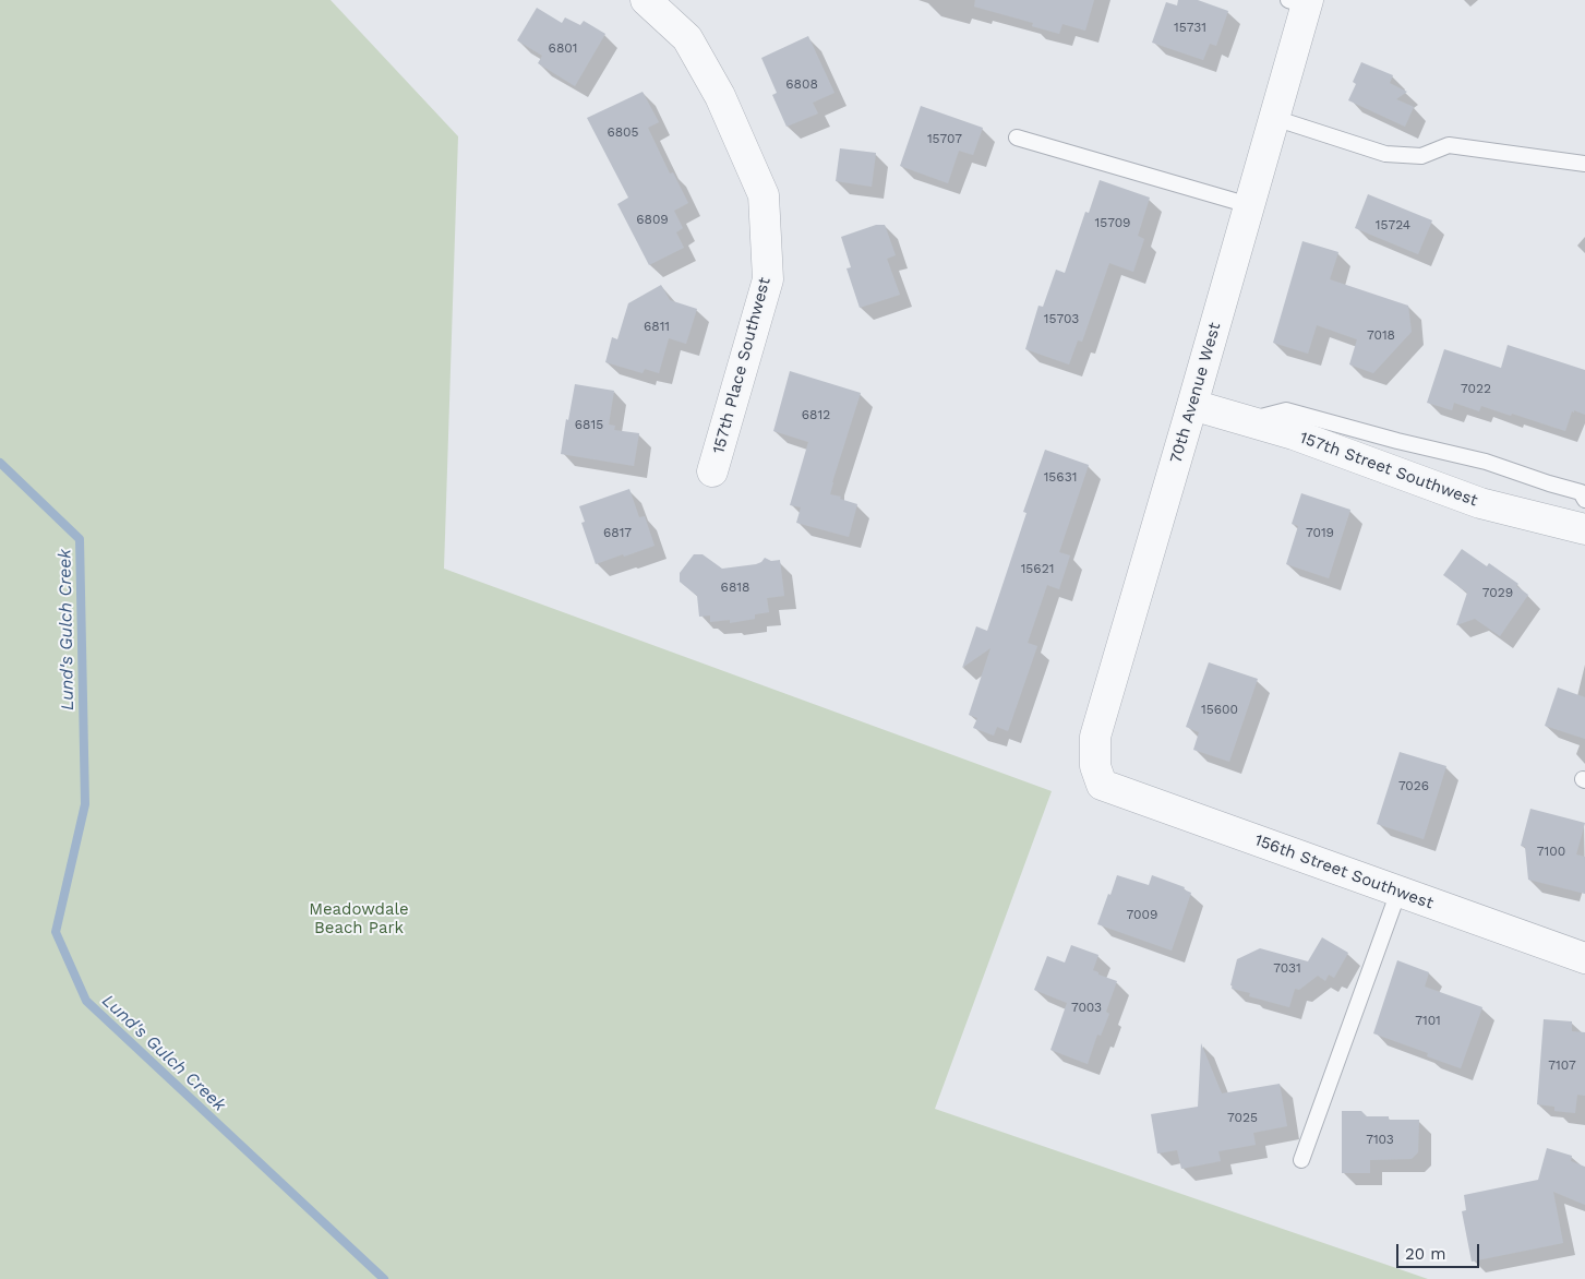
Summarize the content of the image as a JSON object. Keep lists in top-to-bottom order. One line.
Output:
{"streets":{"street":["157th Place Southwest","70th Avenue West","157th Street Southwest","156th Street Southwest"]},"crossings":[["70th Avenue West","157th Street Southwest"],["70th Avenue West","156th Street Southwest"]],"water":["Lund's Gulch Creek"],"parks":["Meadowdale Beach Park"],"house_numbers":["15731","6801","6808","6805","15707","6809","15709","15724","15703","6811","7018","7022","6812","6815","15631","6817","7019","15621","6818","7029","15600","7026","7100","7009","7031","7003","7101","7107","7025","7103"],"scale_bar":"20 m"}
